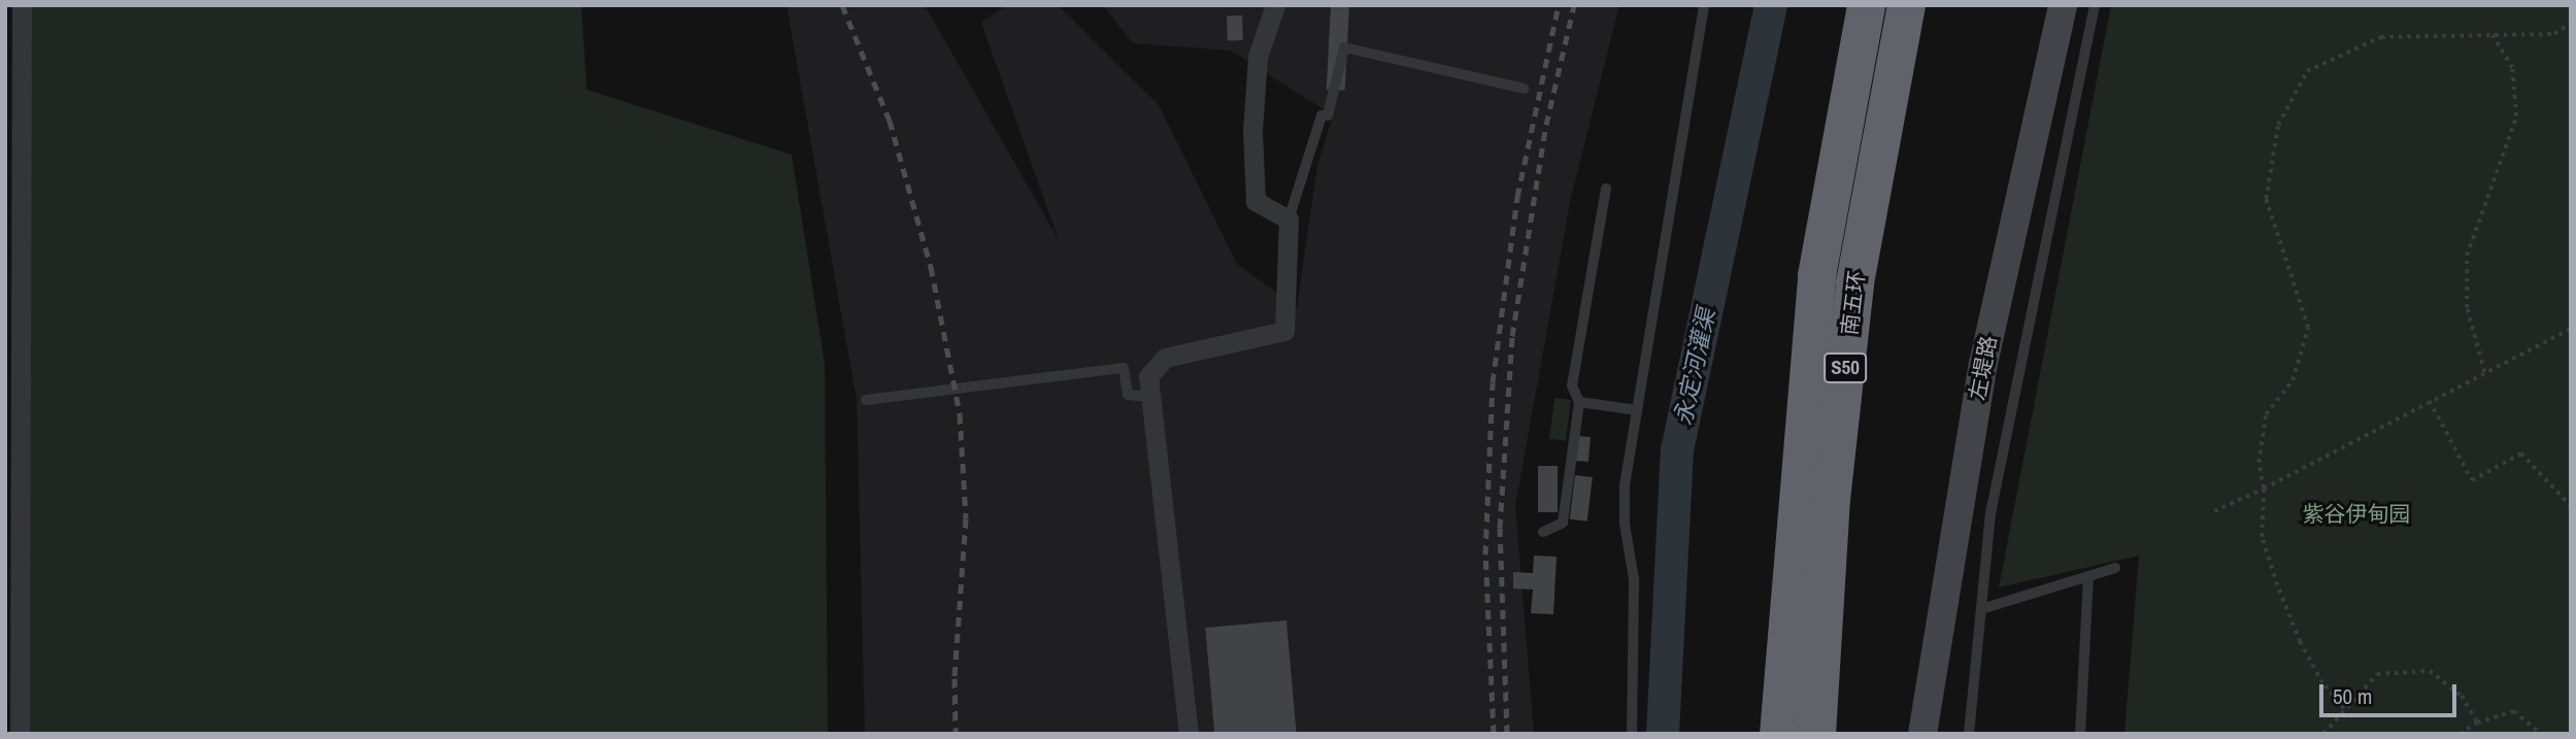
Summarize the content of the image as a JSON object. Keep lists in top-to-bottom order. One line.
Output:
{"streets":{"highway":["南五环","S50"],"main road":["左堤路"]},"water":["永定河灌渠"],"parks":["紫谷伊甸园"],"scale_bar":"50 m"}
